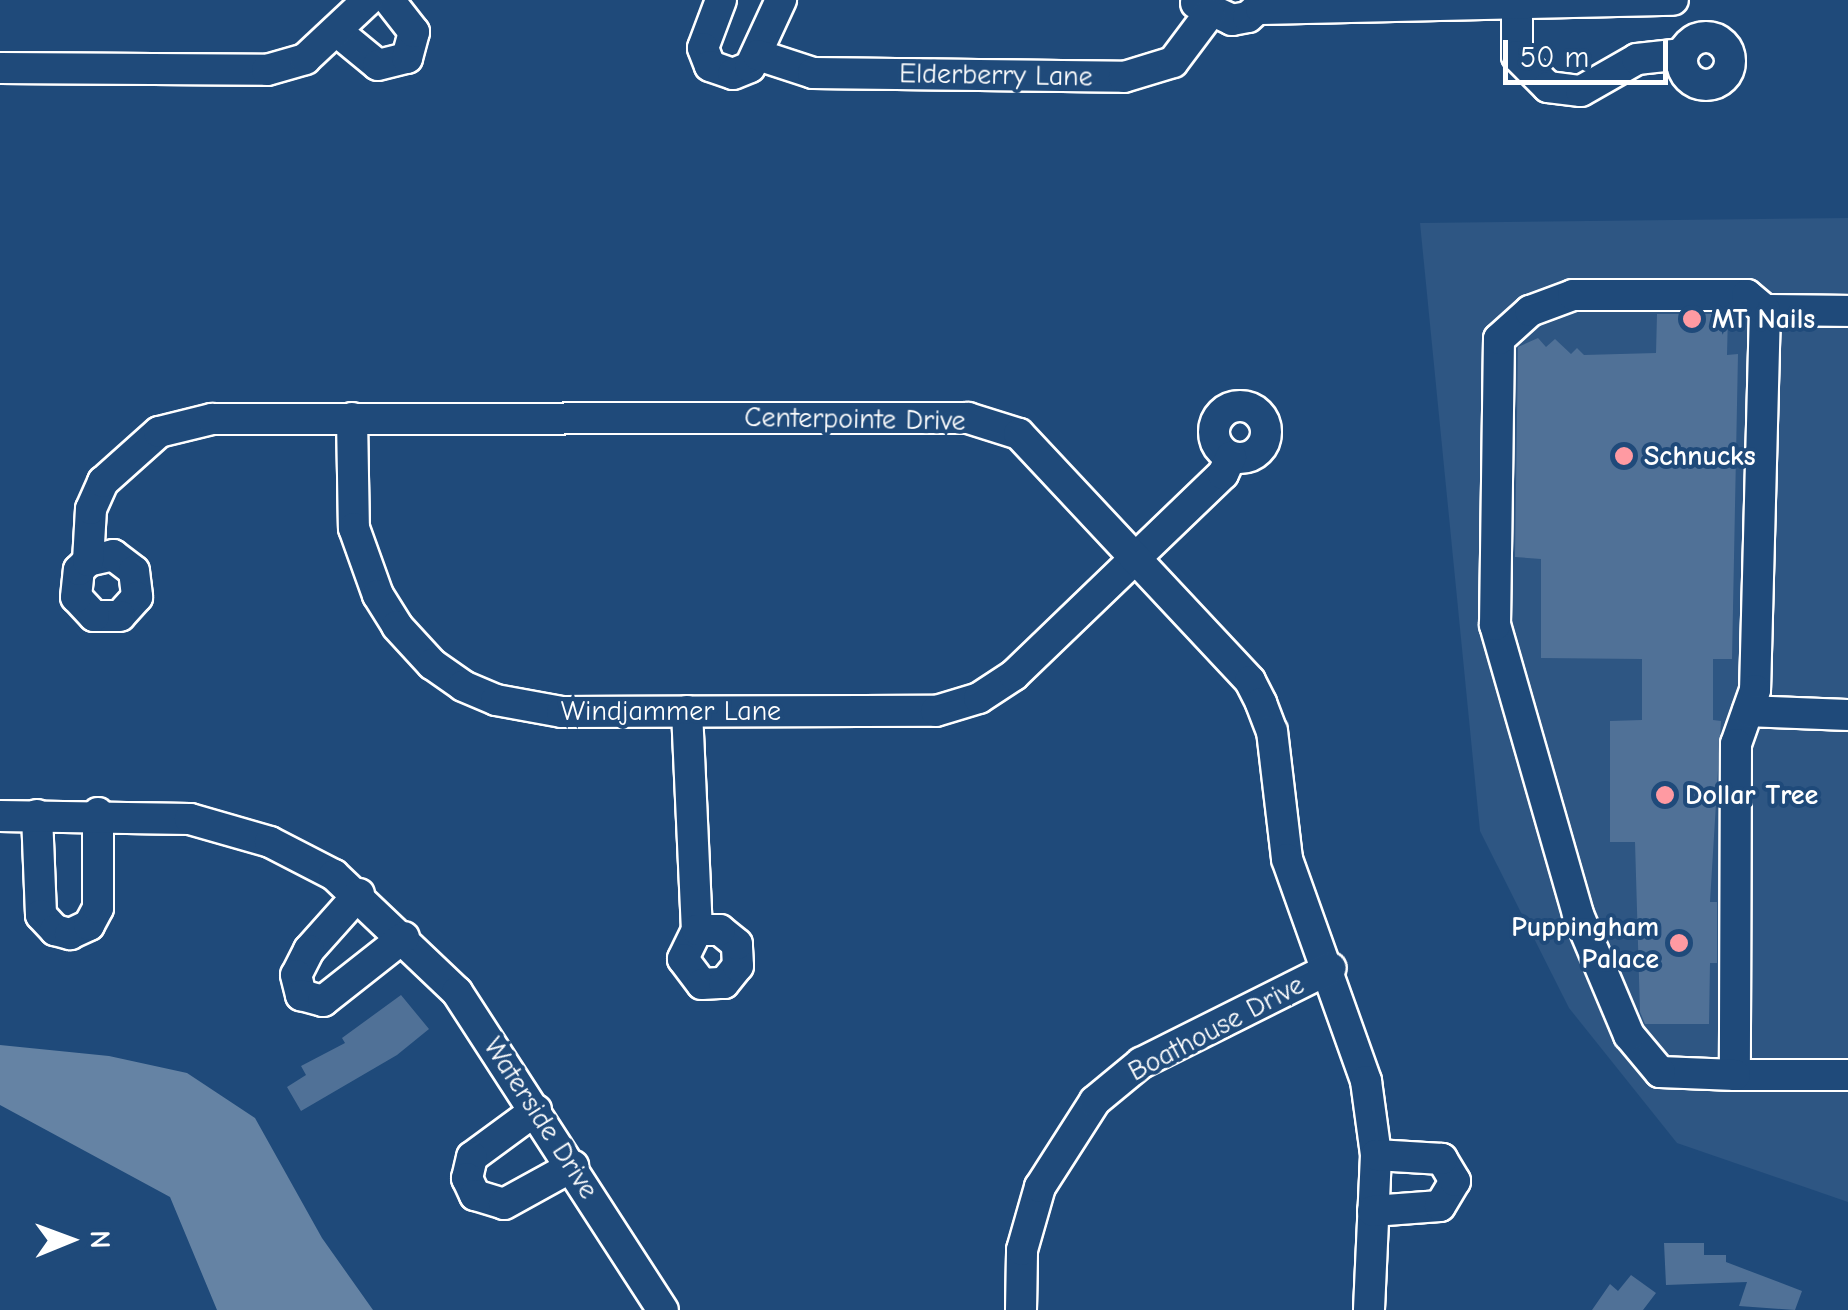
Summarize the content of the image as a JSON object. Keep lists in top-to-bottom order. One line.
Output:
{"streets":{"street":["Elderberry Lane","Centerpointe Drive","Windjammer Lane","Boathouse Drive","Waterside Drive"]},"crossings":[["Centerpointe Drive","Windjammer Lane"],["Centerpointe Drive","Boathouse Drive"]],"places":["MT Nails","Schnucks","Dollar Tree","Puppingham Palace"],"scale_bar":"50 m","north":"right"}
